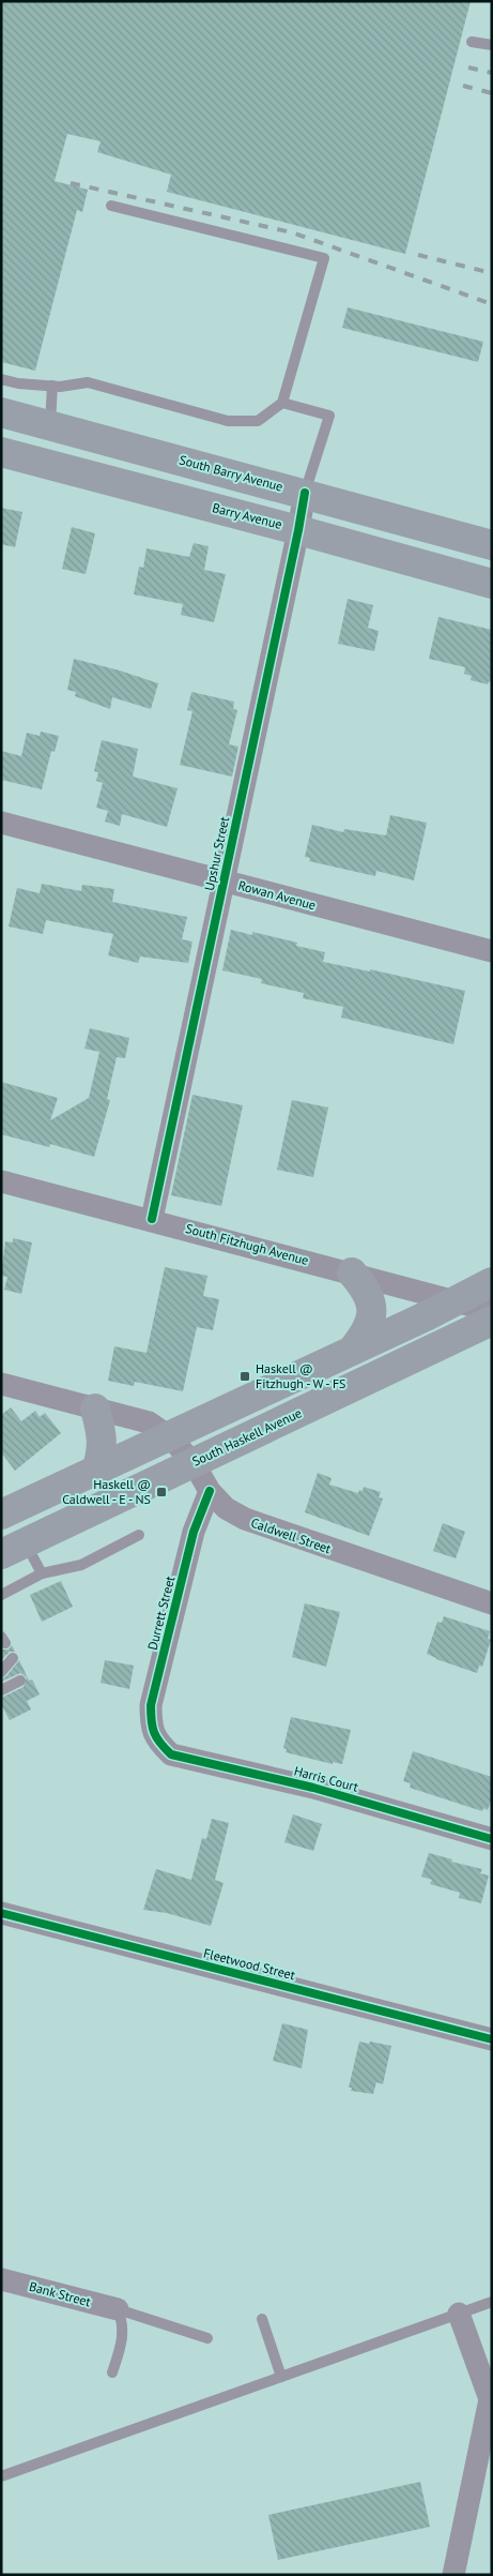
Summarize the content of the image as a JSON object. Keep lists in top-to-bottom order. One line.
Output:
{"streets":{"main road":["South Barry Avenue","Barry Avenue","South Haskell Avenue"],"street":["Upshur Street","Rowan Avenue","South Fitzhugh Avenue","Caldwell Street","Durrett Street","Harris Court","Fleetwood Street","Bank Street"]},"crossings":[["South Barry Avenue","Upshur Street"],["Barry Avenue","Upshur Street"],["Upshur Street","Rowan Avenue"],["Upshur Street","South Fitzhugh Avenue"],["South Haskell Avenue","Caldwell Street"],["Caldwell Street","Durrett Street"],["Durrett Street","Harris Court"]],"places":{"transit":["Haskell @ Fitzhugh - W - FS","Haskell @ Caldwell - E - NS"]}}
